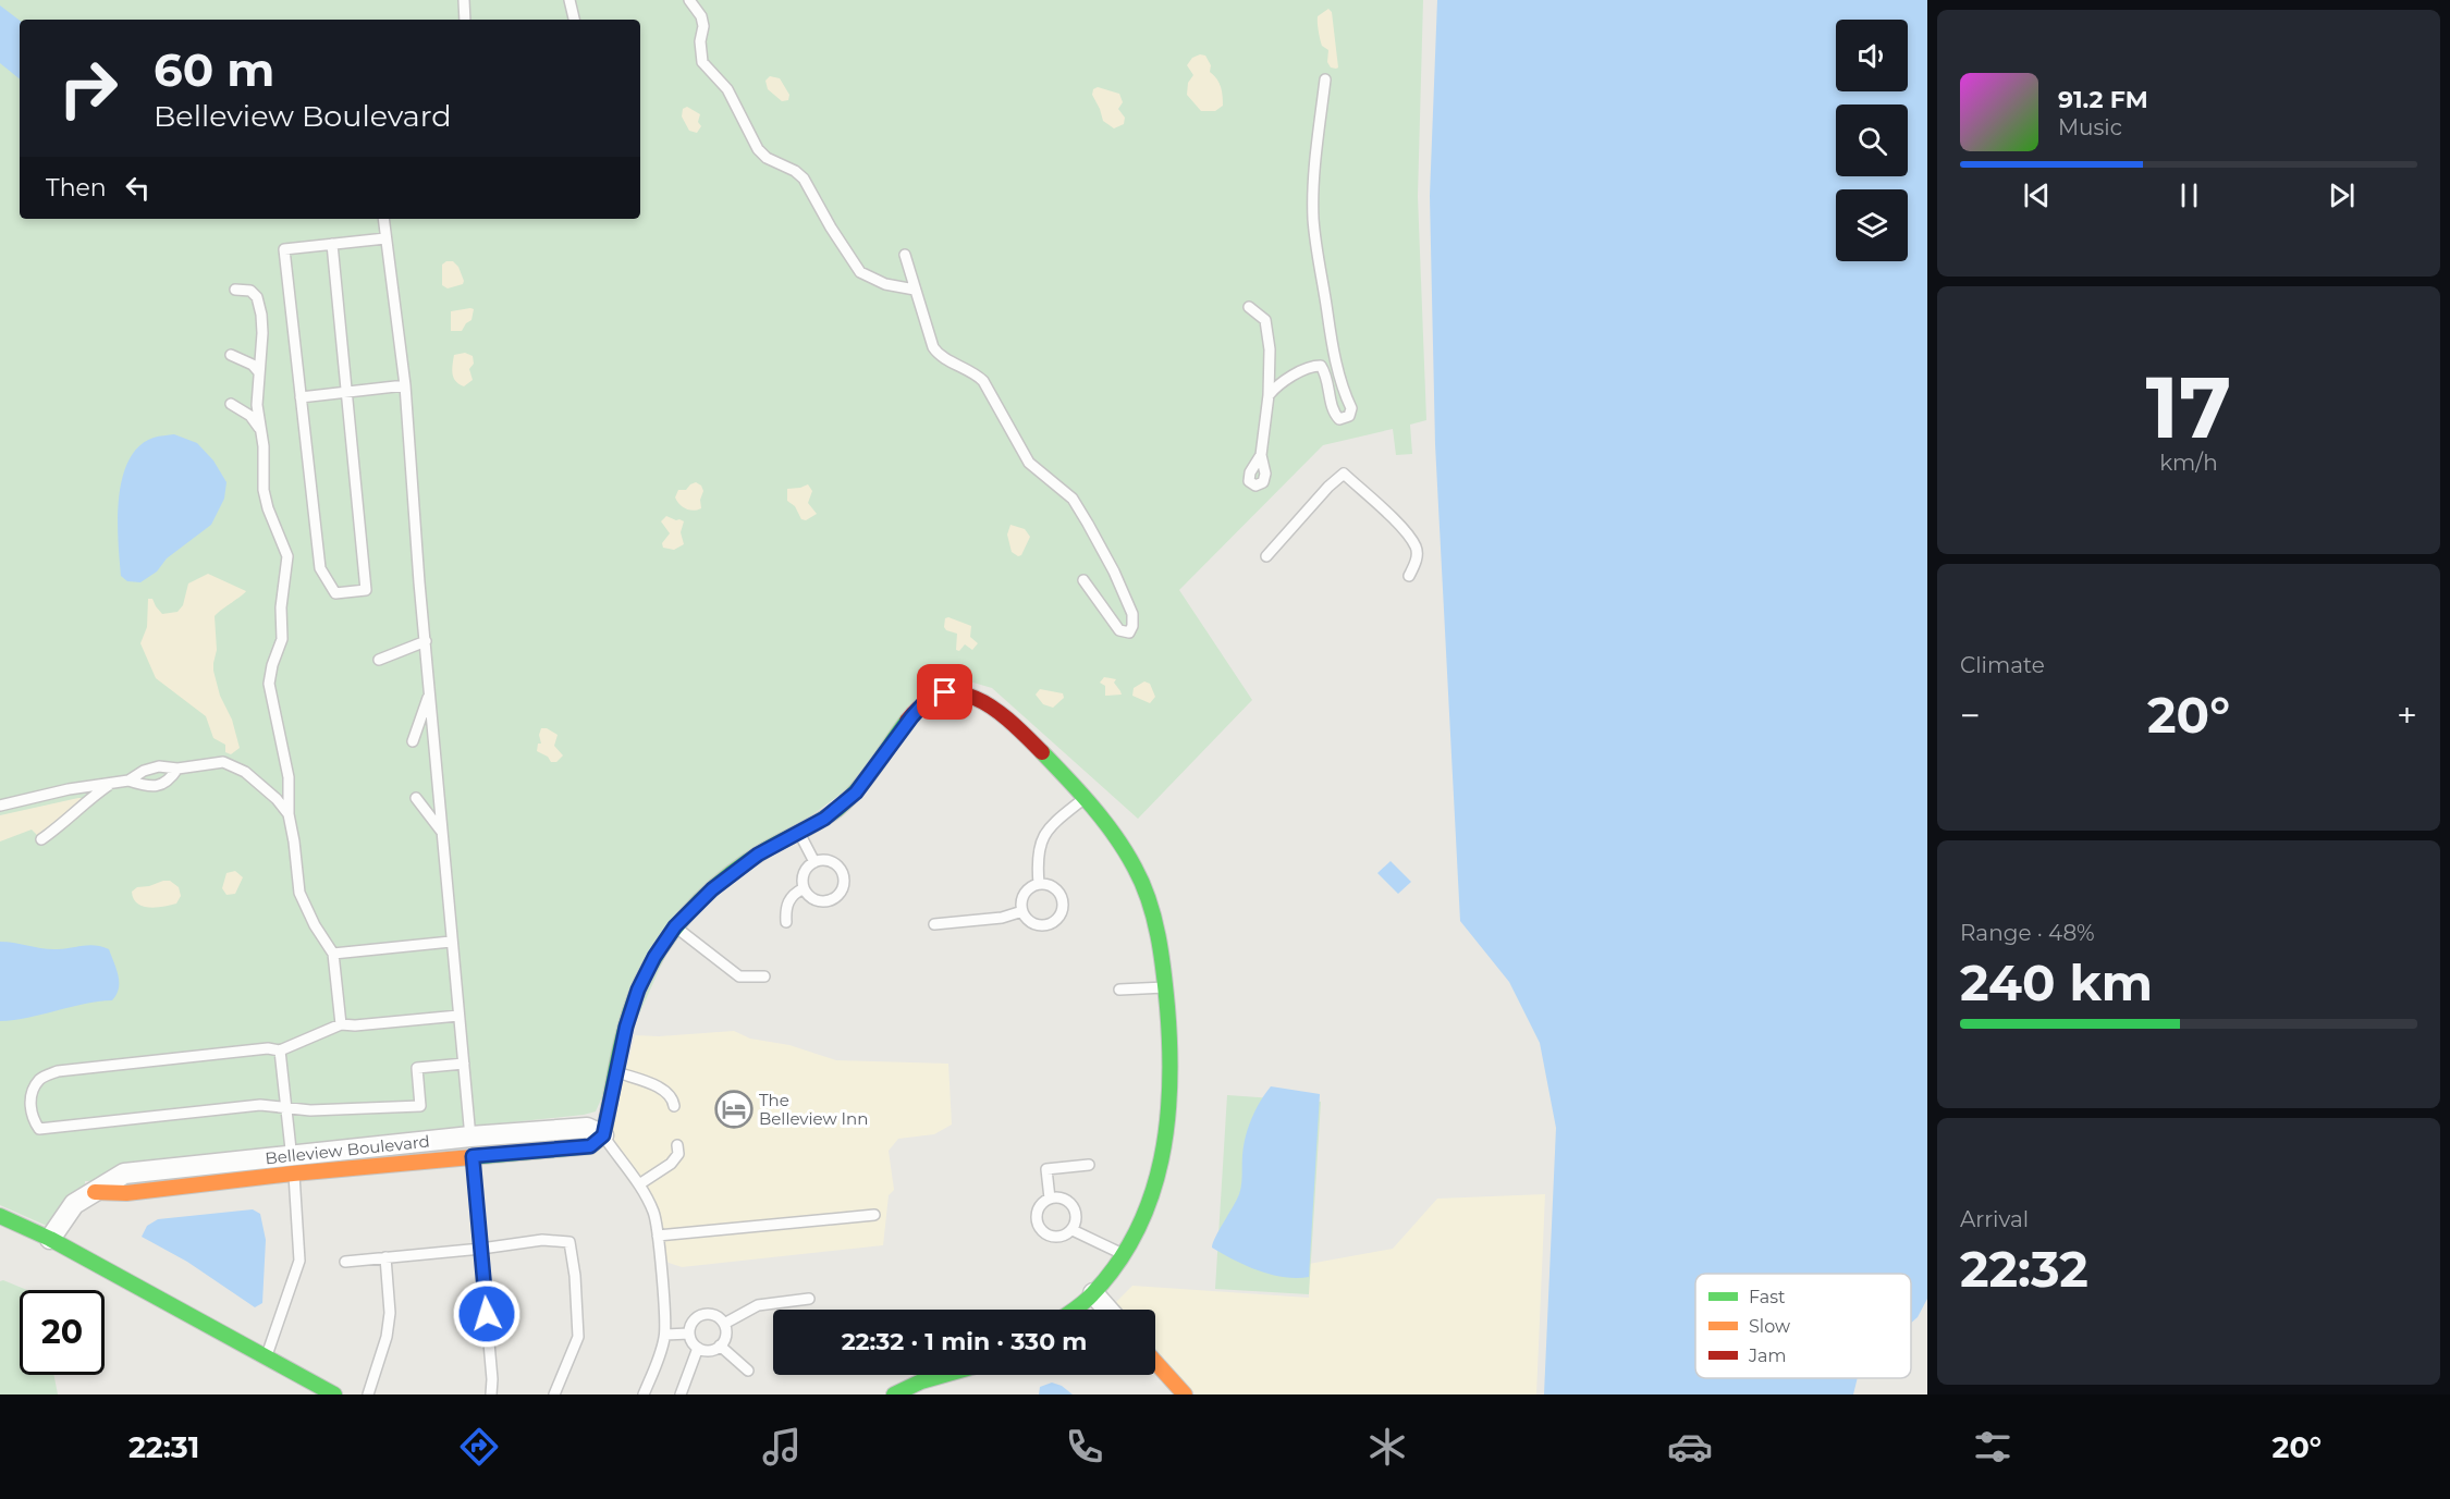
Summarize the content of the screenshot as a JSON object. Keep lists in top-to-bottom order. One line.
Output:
{"streets":{"street":["Belleview Boulevard"]},"places":{"hotel":["The Belleview Inn"]},"legend":["Fast","Slow","Jam"],"page":{"turn":["60 m","Belleview Boulevard"],"song":["91.2 FM","Music"],"then":"Then","tile":[["17","km/h"],"Climate",["Range · 48%","240 km"],["Arrival","22:32"]],"heat":["−","20°","+"],"limit":"20","trip":"22:32 · 1 min · 330 m","tabs":["22:31","20°"]}}
